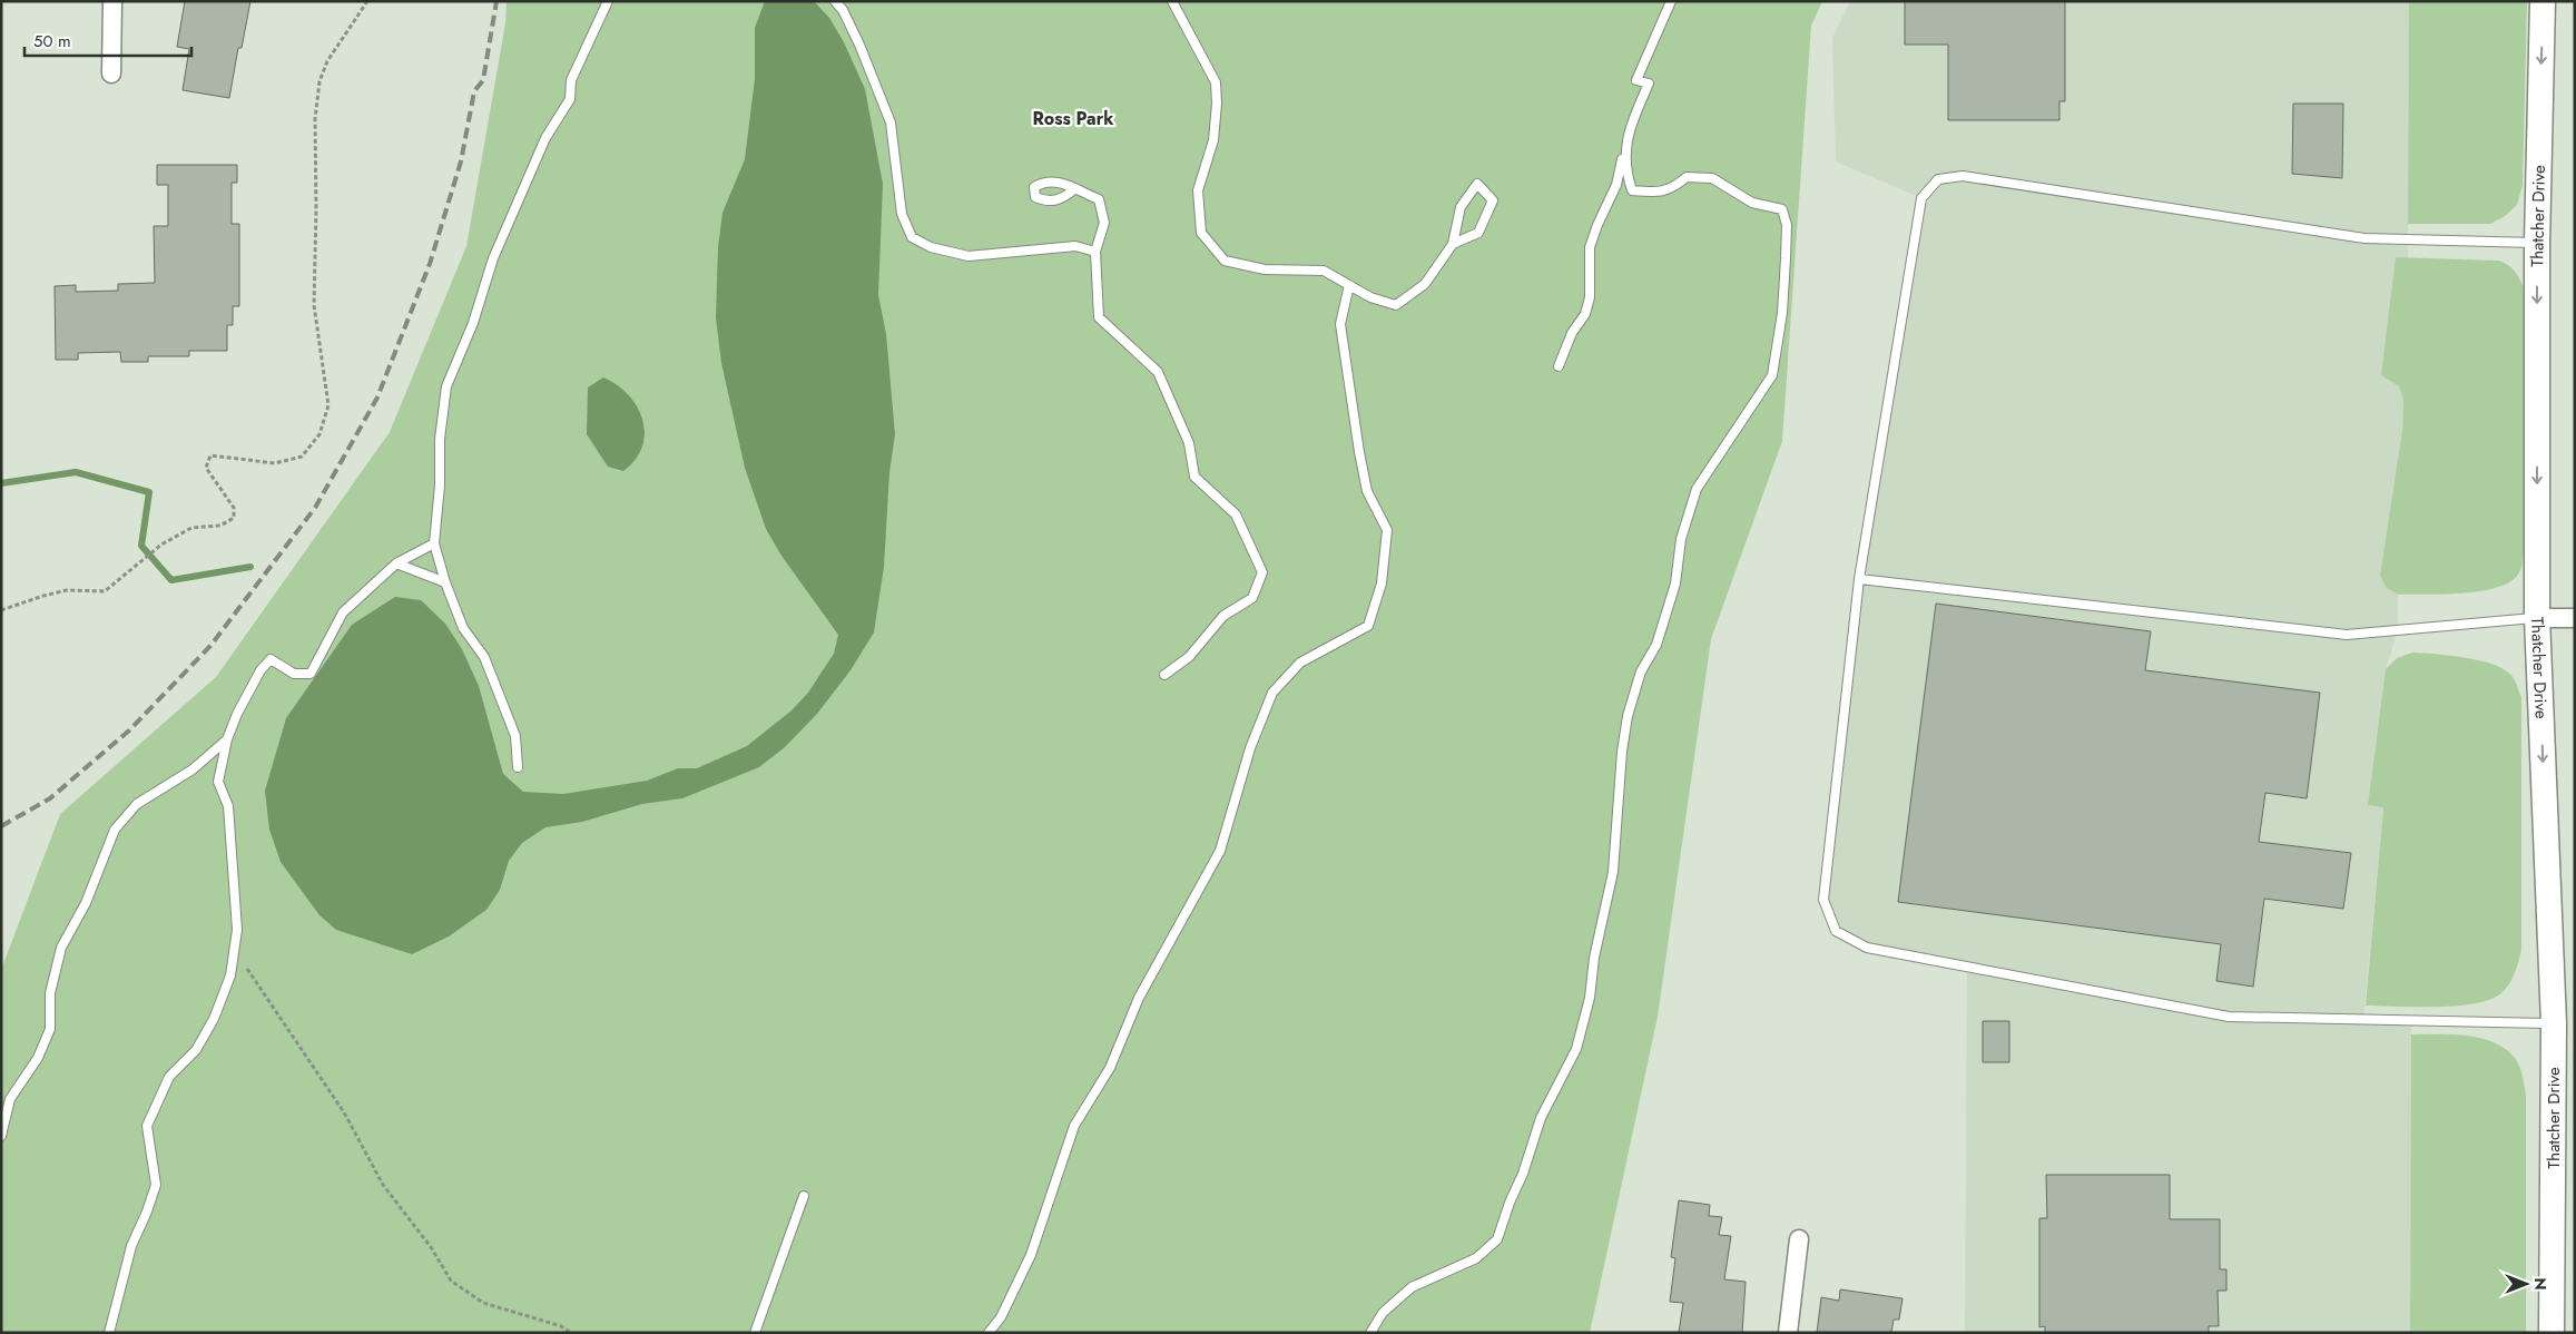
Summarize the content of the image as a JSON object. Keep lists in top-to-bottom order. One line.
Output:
{"streets":{"main road":["Thatcher Drive"]},"one_way":["Thatcher Drive"],"districts":["Ross Park"],"scale_bar":"50 m","north":"right"}
